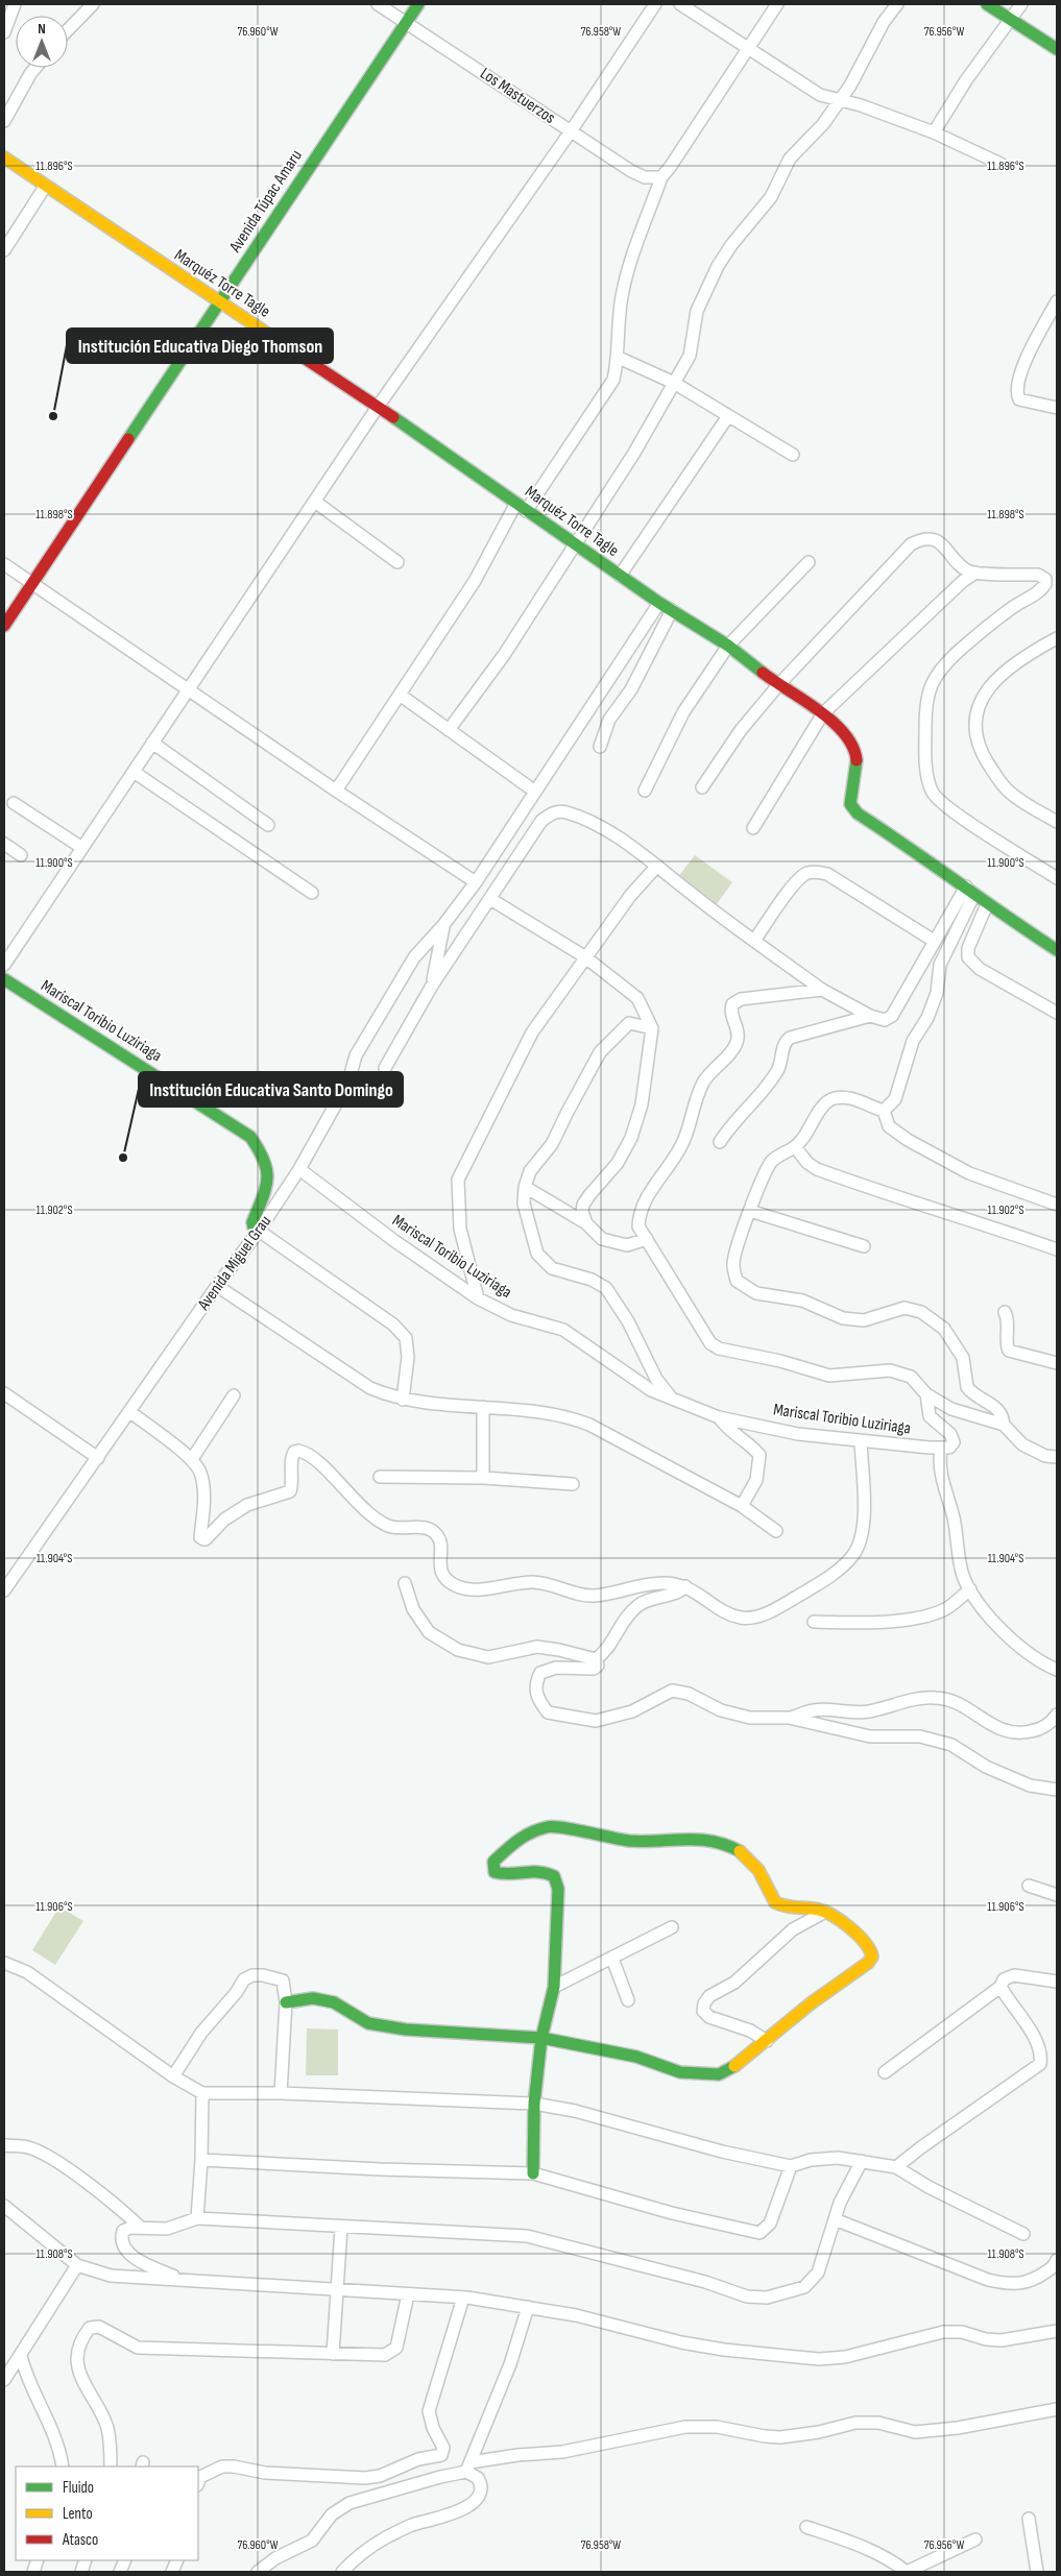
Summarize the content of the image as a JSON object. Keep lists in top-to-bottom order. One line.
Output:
{"streets":{"street":["Los Mastuerzos","Avenida Túpac Amaru","Marquéz Torre Tagle","Mariscal Toribio Luziriaga","Avenida Miguel Grau"]},"crossings":[["Los Mastuerzos","Avenida Túpac Amaru"],["Avenida Túpac Amaru","Marquéz Torre Tagle"],["Marquéz Torre Tagle","Avenida Miguel Grau"],["Mariscal Toribio Luziriaga","Avenida Miguel Grau"]],"places":["Institución Educativa Diego Thomson","Institución Educativa Santo Domingo"],"legend":["Fluido","Lento","Atasco"],"north":"top","coordinates":["76.960°W","76.958°W","76.956°W","11.896°S","11.898°S","11.900°S","11.902°S","11.904°S","11.906°S","11.908°S"]}
